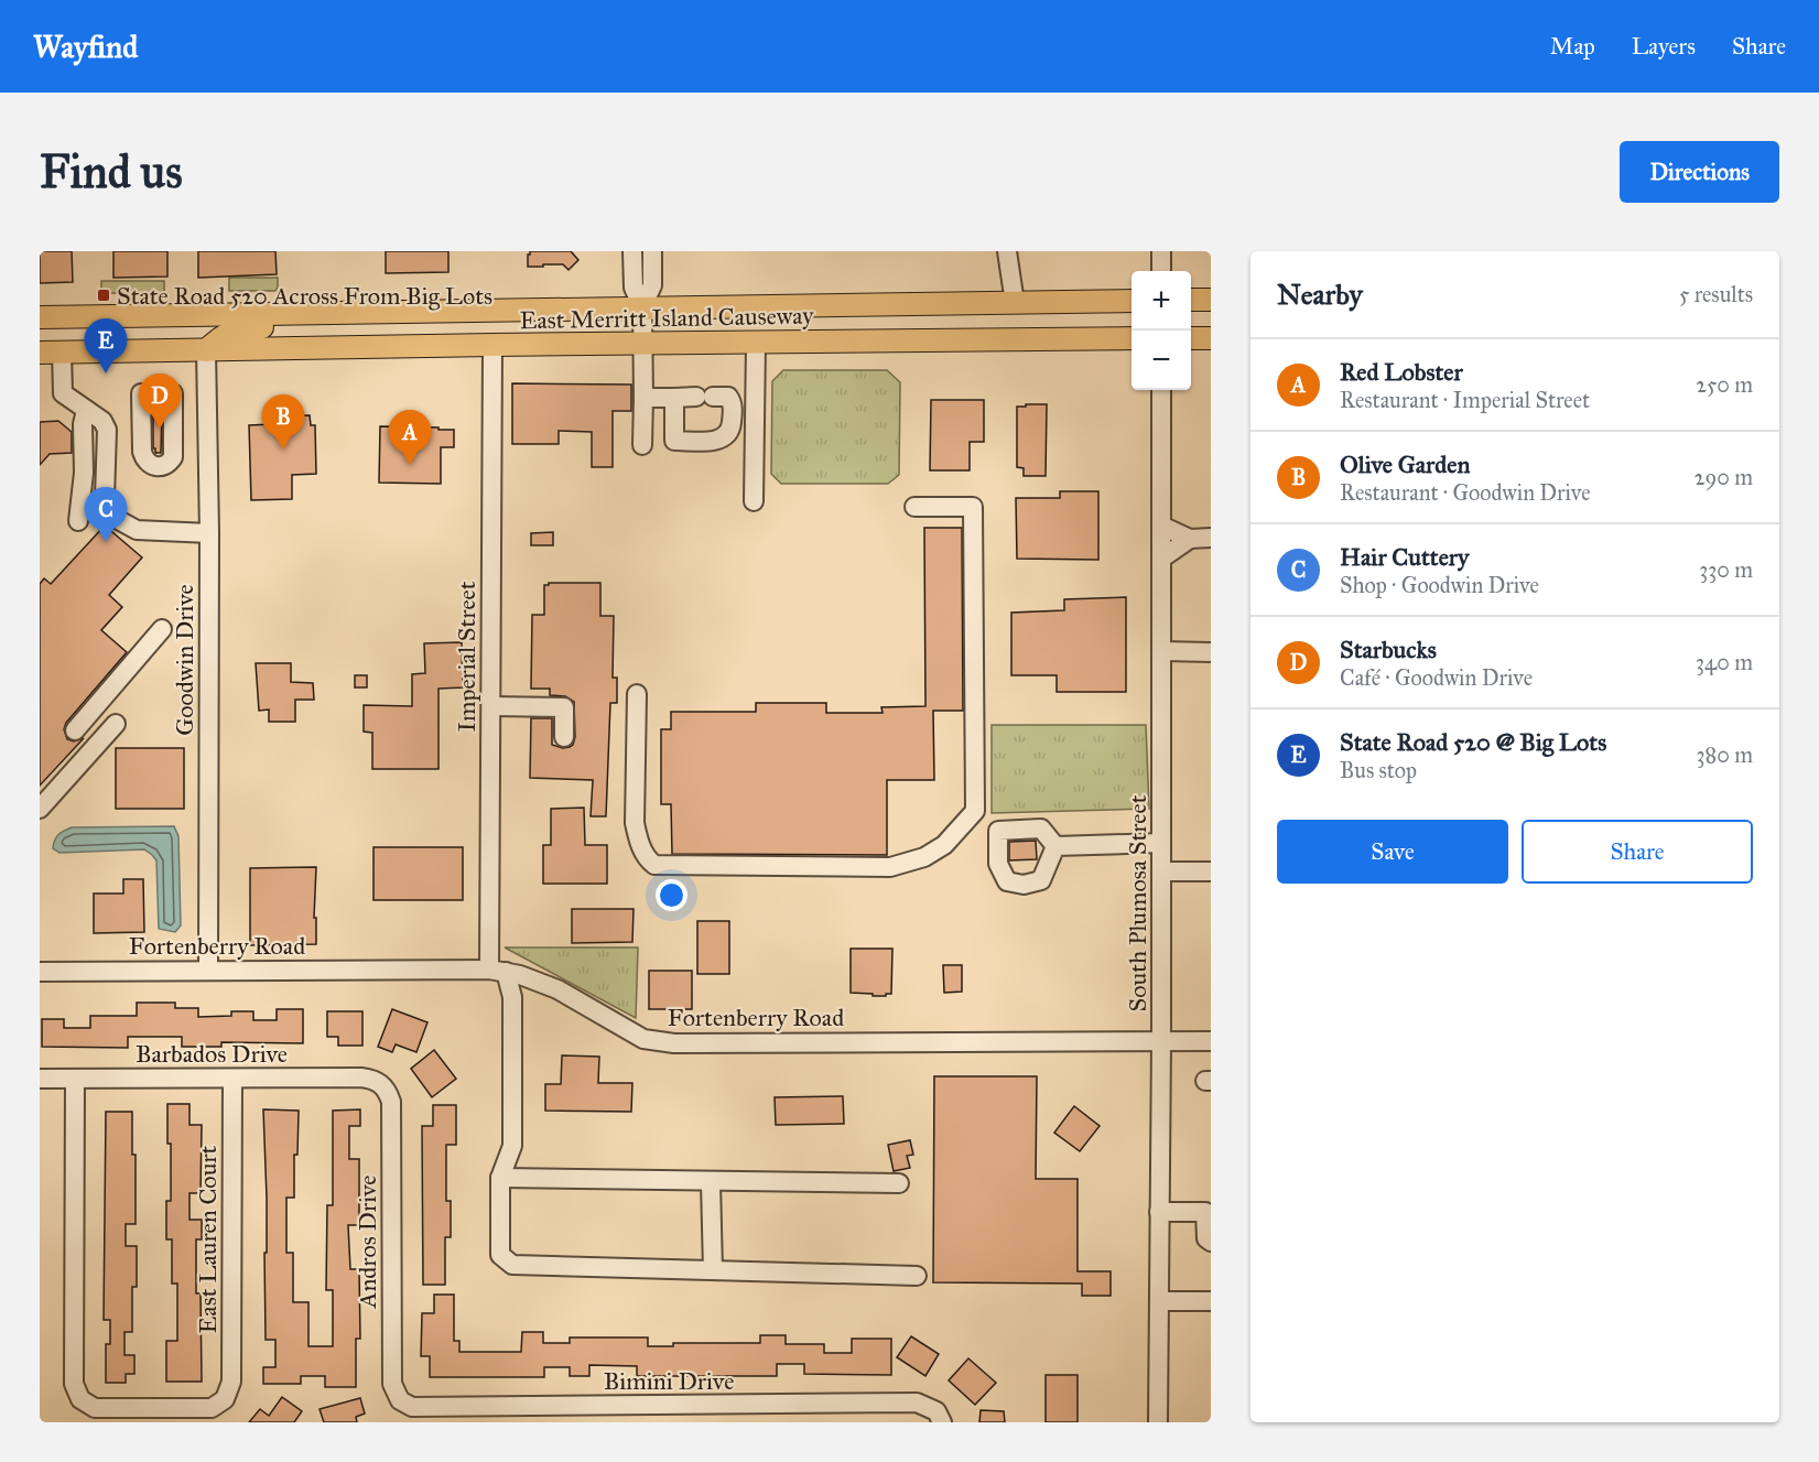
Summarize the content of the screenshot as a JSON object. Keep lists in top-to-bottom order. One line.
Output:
{"streets":{"main road":["East Merritt Island Causeway"],"street":["Imperial Street","Goodwin Drive","South Plumosa Street","Fortenberry Road","Barbados Drive","East Lauren Court","Andros Drive","Bimini Drive"]},"crossings":[["East Merritt Island Causeway","Imperial Street"],["East Merritt Island Causeway","Goodwin Drive"],["Imperial Street","Fortenberry Road"],["Goodwin Drive","Fortenberry Road"],["South Plumosa Street","Fortenberry Road"],["Barbados Drive","East Lauren Court"],["Barbados Drive","Andros Drive"],["Andros Drive","Bimini Drive"]],"places":{"transit":["State Road 520 Across From Big Lots"]},"page":{"header":"Wayfind","nav":["Map","Layers","Share"],"buttons":["Directions",["Save","Share"]],"title":"Find us","heading":["Nearby","5 results"],"map_buttons":["+","−"],"pins":["E","D","B","A","C"],"list":[{"mark":"A","name":"Red Lobster","note":"Restaurant · Imperial Street","value":"250 m"},{"mark":"B","name":"Olive Garden","note":"Restaurant · Goodwin Drive","value":"290 m"},{"mark":"C","name":"Hair Cuttery","note":"Shop · Goodwin Drive","value":"330 m"},{"mark":"D","name":"Starbucks","note":"Café · Goodwin Drive","value":"340 m"},{"mark":"E","name":"State Road 520 @ Big Lots","note":"Bus stop","value":"380 m"}]}}
